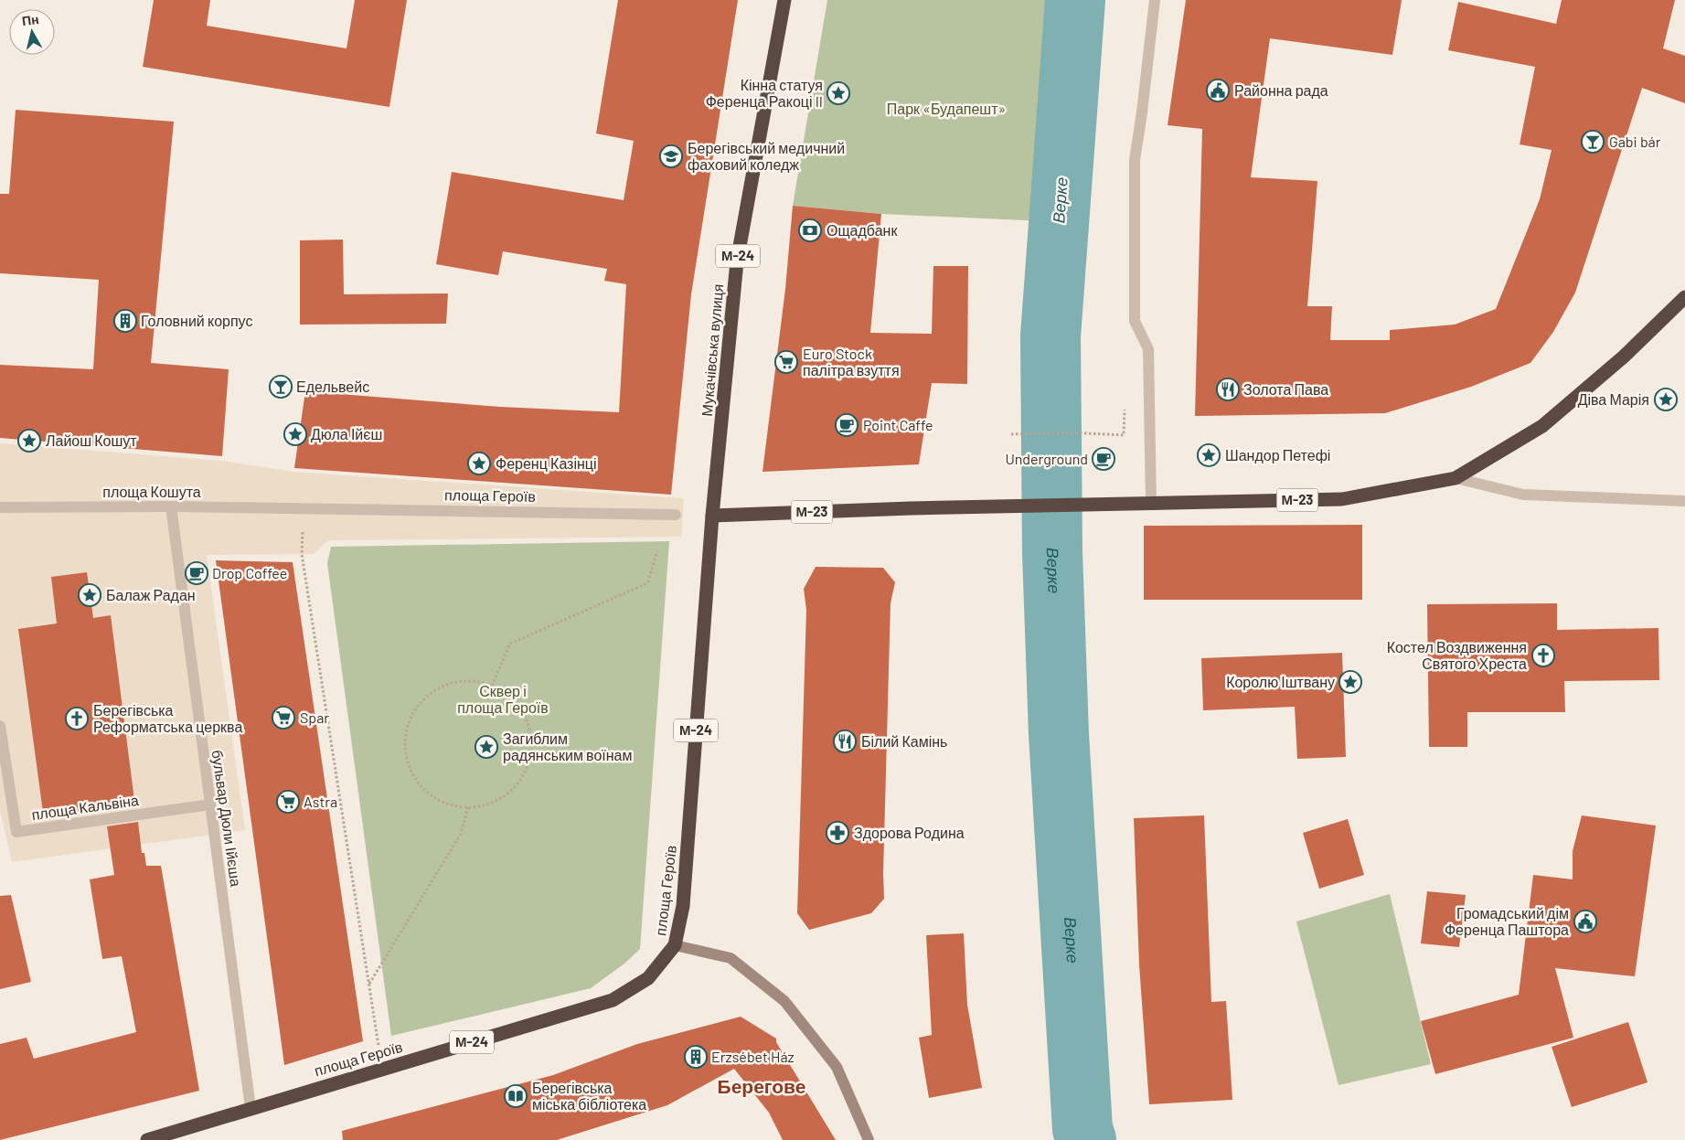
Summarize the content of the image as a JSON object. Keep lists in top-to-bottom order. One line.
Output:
{"streets":{"highway":["М-24","Мукачівська вулиця","площа Героїв","М-23"],"street":["площа Кошута","площа Кальвіна","бульвар Дюли Ійєша"]},"crossings":[["М-24","площа Героїв"],["М-24","бульвар Дюли Ійєша"],["Мукачівська вулиця","площа Героїв"],["Мукачівська вулиця","М-23"],["площа Кошута","площа Героїв"],["площа Кошута","бульвар Дюли Ійєша"],["площа Героїв","М-23"],["площа Героїв","бульвар Дюли Ійєша"],["площа Кальвіна","бульвар Дюли Ійєша"]],"districts":["Берегове"],"water":["Верке"],"parks":["Парк «Будапешт»","Сквер і площа Героїв"],"places":{"public building":["Районна рада","Громадський дім Ференца Паштора"],"place":["Кінна статуя Ференца Ракоці II","Діва Марія","Дюла Ійєш","Лайош Кошут","Шандор Петефі","Ференц Казінці","Балаж Радан","Королю Іштвану","Загиблим радянським воїнам"],"bar":["Gabi bár","Едельвейс"],"school or university":["Берегівський медичний фаховий коледж"],"bank":["Ощадбанк"],"building":["Головний корпус","Erzsébet Ház"],"supermarket":["Euro Stock палітра взуття","Spar","Astra"],"restaurant":["Золота Пава","Білий Камінь"],"cafe":["Point Caffe","Underground","Drop Coffee"],"church":["Костел Воздвиження Святого Хреста","Берегівська Реформатська церква"],"pharmacy":["Здорова Родина"],"library":["Берегівська міська бібліотека"]},"north":"top"}
